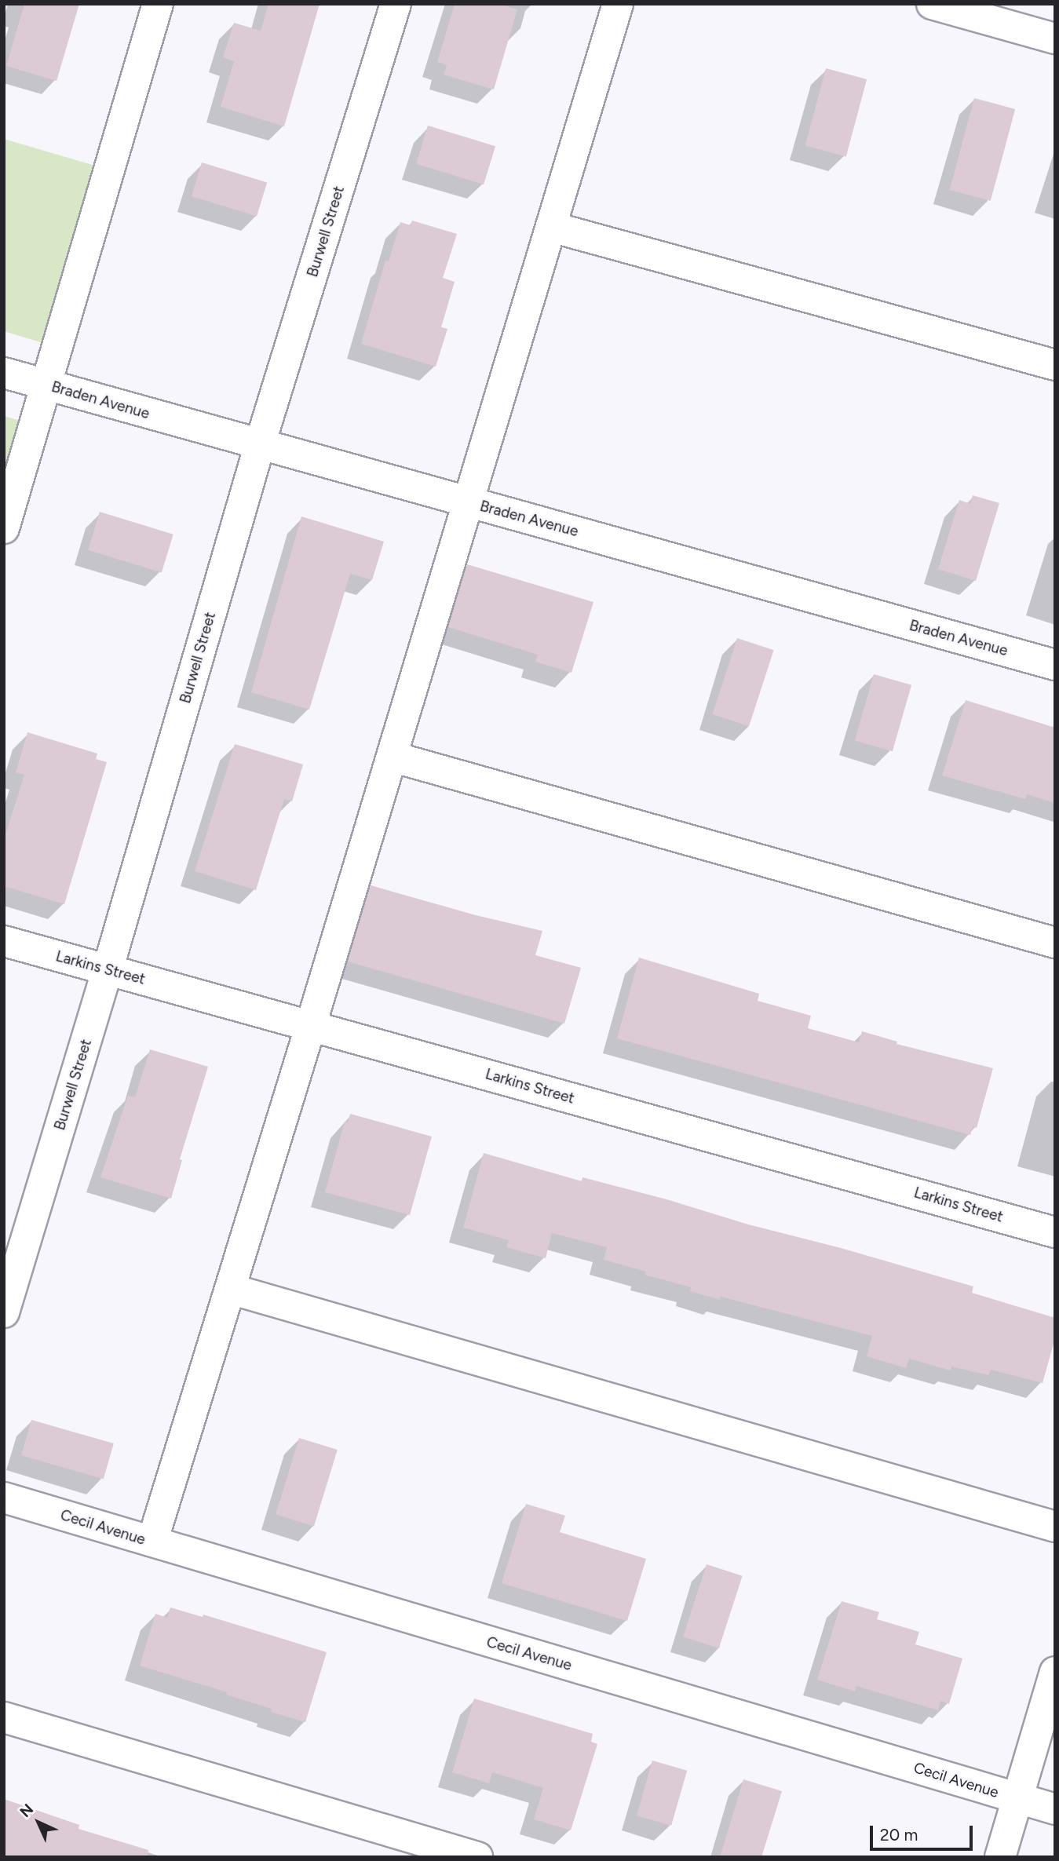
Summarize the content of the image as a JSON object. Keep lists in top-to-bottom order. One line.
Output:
{"streets":{"street":["Burwell Street","Braden Avenue","Larkins Street","Cecil Avenue"]},"crossings":[["Burwell Street","Braden Avenue"],["Burwell Street","Larkins Street"]],"scale_bar":"20 m","north":"top left"}
